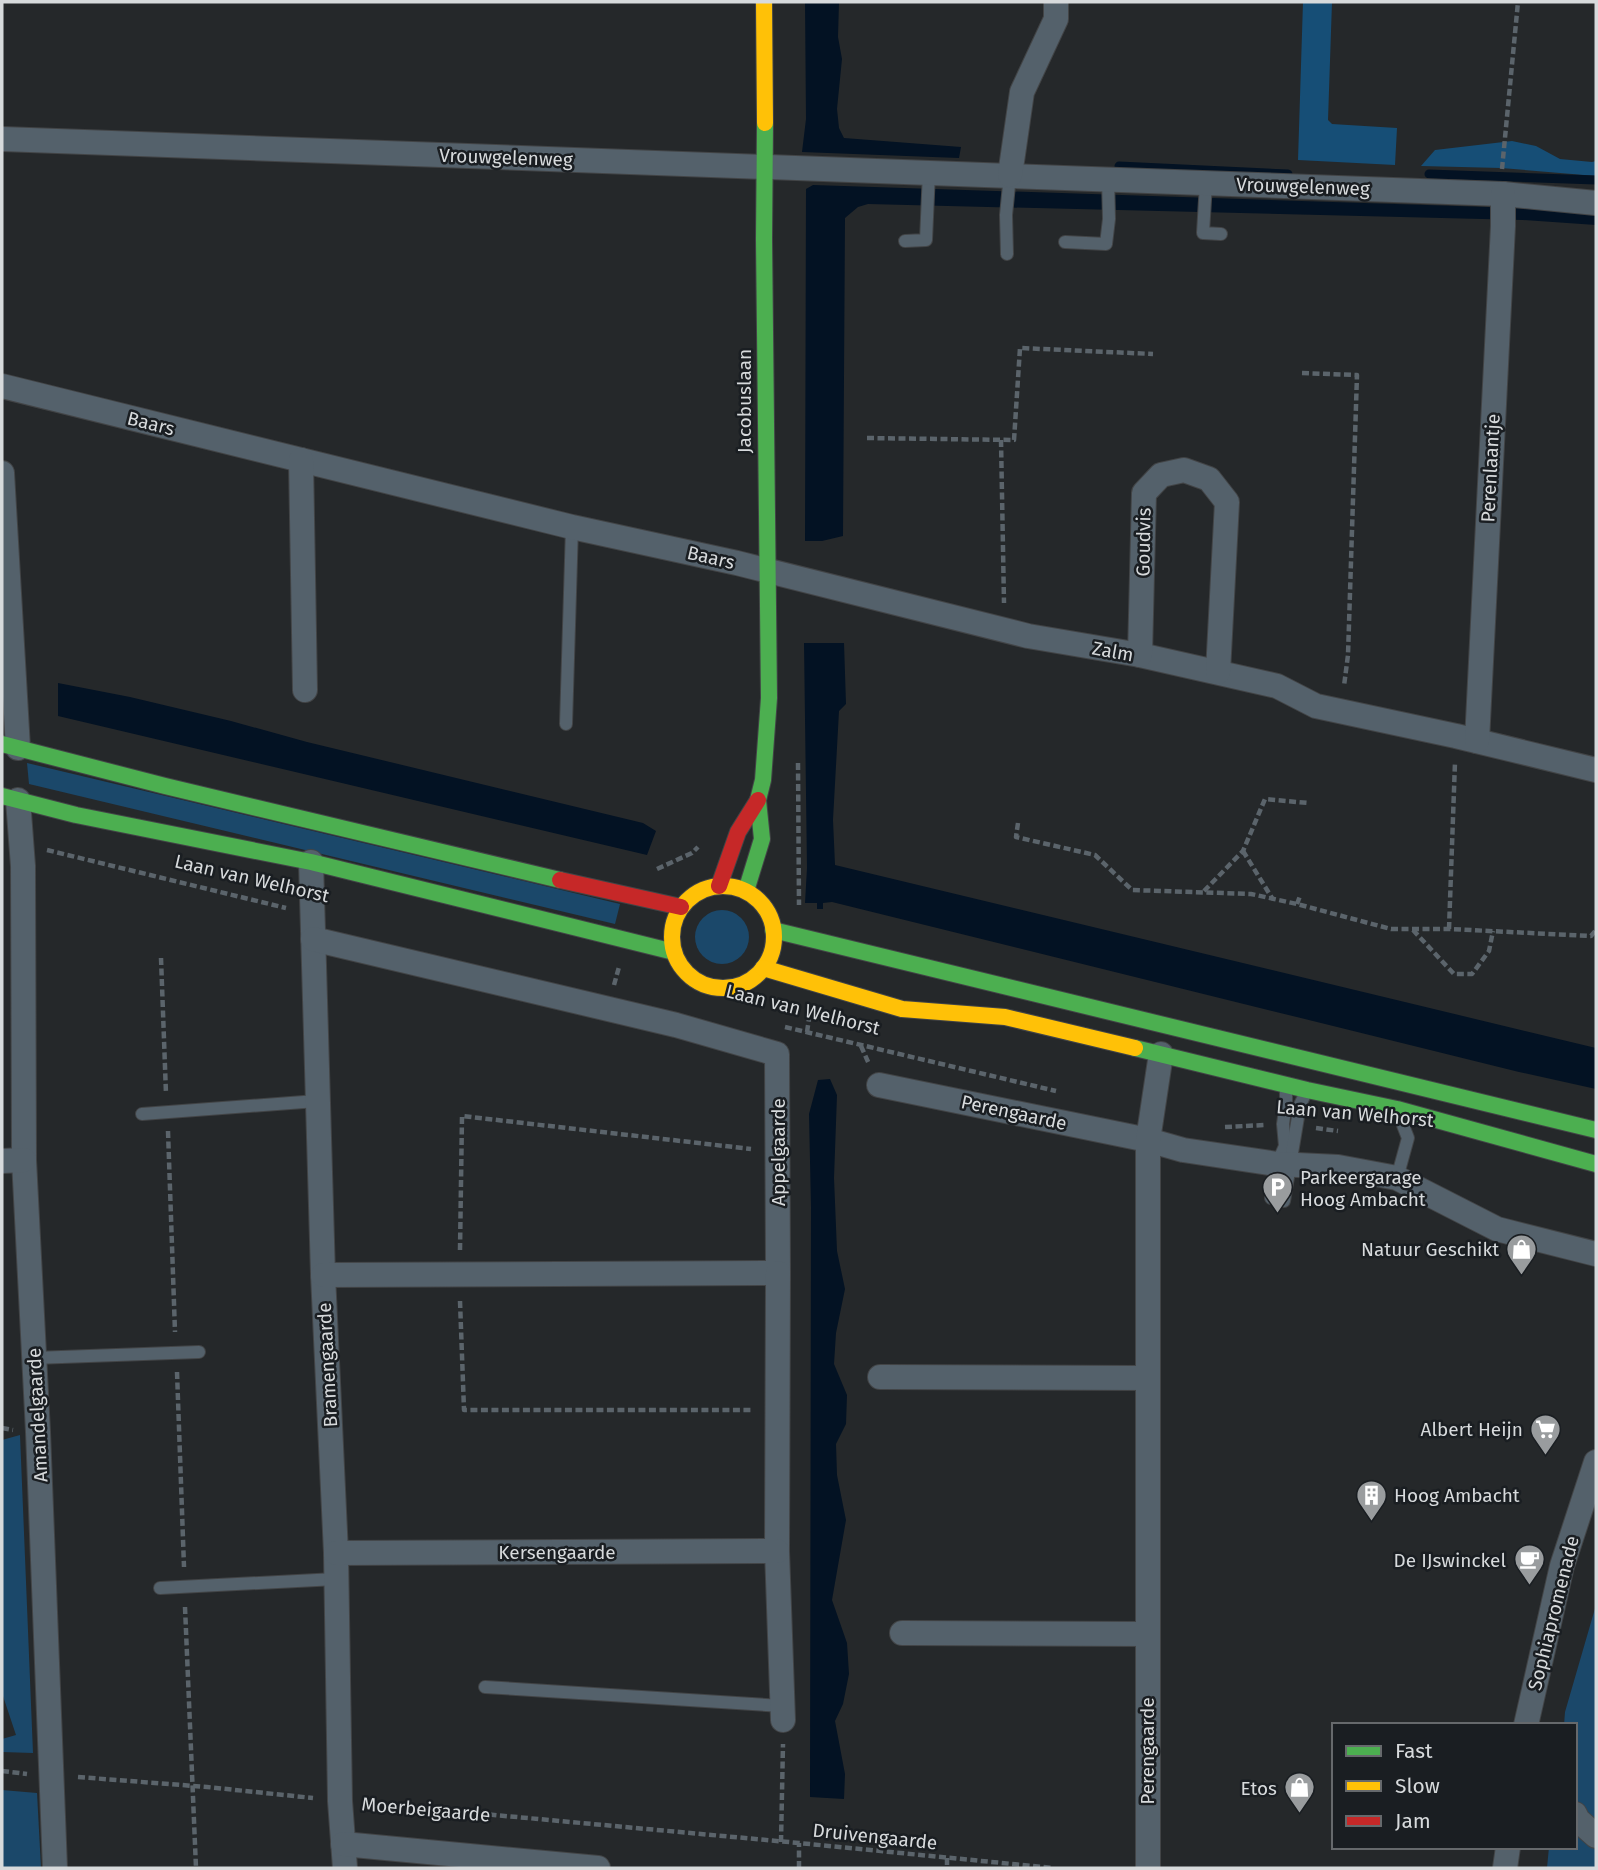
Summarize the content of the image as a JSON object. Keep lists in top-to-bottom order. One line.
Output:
{"streets":{"main road":["Jacobuslaan","Laan van Welhorst"],"street":["Vrouwgelenweg","Baars","Perenlaantje","Goudvis","Zalm","Perengaarde","Appelgaarde","Bramengaarde","Amandelgaarde","Kersengaarde","Sophiapromenade"],"path":["Moerbeigaarde","Druivengaarde"]},"crossings":[["Vrouwgelenweg","Jacobuslaan"],["Vrouwgelenweg","Perenlaantje"],["Jacobuslaan","Baars"],["Jacobuslaan","Zalm"],["Jacobuslaan","Laan van Welhorst"],["Baars","Zalm"],["Perenlaantje","Zalm"],["Goudvis","Zalm"],["Laan van Welhorst","Perengaarde"],["Laan van Welhorst","Bramengaarde"],["Laan van Welhorst","Amandelgaarde"],["Appelgaarde","Bramengaarde"],["Bramengaarde","Kersengaarde"],["Bramengaarde","Moerbeigaarde"],["Amandelgaarde","Moerbeigaarde"],["Moerbeigaarde","Druivengaarde"]],"places":{"parking":["Parkeergarage Hoog Ambacht"],"shop":["Natuur Geschikt","Etos"],"supermarket":["Albert Heijn"],"building":["Hoog Ambacht"],"cafe":["De IJswinckel"]},"legend":["Fast","Slow","Jam"]}
